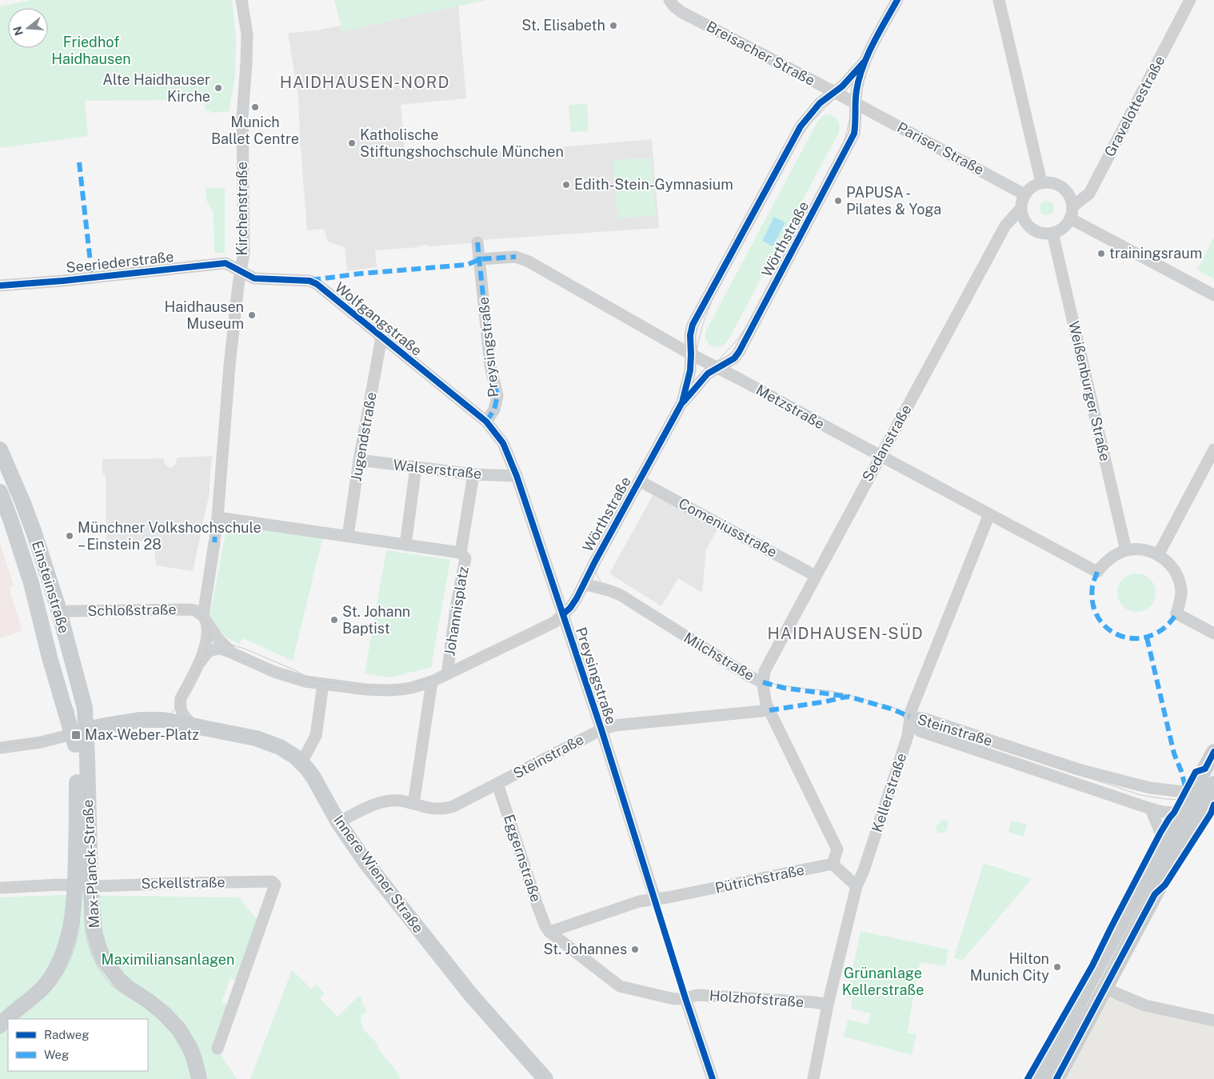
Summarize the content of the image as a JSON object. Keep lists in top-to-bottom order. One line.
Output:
{"streets":{"main road":["Einsteinstraße","Max-Planck-Straße","Innere Wiener Straße"],"street":["Breisacher Straße","Gravelottestraße","Pariser Straße","Kirchenstraße","Wörthstraße","Seeriederstraße","Wolfgangstraße","Preysingstraße","Weißenburger Straße","Metzstraße","Jugendstraße","Sedanstraße","Walserstraße","Comeniusstraße","Schloßstraße","Johannisplatz","Milchstraße","Steinstraße","Kellerstraße","Eggernstraße","Pütrichstraße","Sckellstraße","Holzhofstraße"]},"crossings":[["Breisacher Straße","Pariser Straße"],["Breisacher Straße","Wörthstraße"],["Gravelottestraße","Pariser Straße"],["Gravelottestraße","Weißenburger Straße"],["Gravelottestraße","Sedanstraße"],["Pariser Straße","Wörthstraße"],["Pariser Straße","Weißenburger Straße"],["Pariser Straße","Sedanstraße"],["Kirchenstraße","Seeriederstraße"],["Kirchenstraße","Wolfgangstraße"],["Kirchenstraße","Schloßstraße"],["Kirchenstraße","Johannisplatz"],["Kirchenstraße","Innere Wiener Straße"],["Wörthstraße","Preysingstraße"],["Wörthstraße","Metzstraße"],["Wörthstraße","Comeniusstraße"],["Wörthstraße","Johannisplatz"],["Wörthstraße","Milchstraße"],["Seeriederstraße","Wolfgangstraße"],["Wolfgangstraße","Preysingstraße"],["Wolfgangstraße","Jugendstraße"],["Preysingstraße","Metzstraße"],["Preysingstraße","Walserstraße"],["Preysingstraße","Steinstraße"],["Preysingstraße","Pütrichstraße"],["Weißenburger Straße","Metzstraße"],["Weißenburger Straße","Sedanstraße"],["Metzstraße","Sedanstraße"],["Metzstraße","Kellerstraße"],["Jugendstraße","Walserstraße"],["Jugendstraße","Johannisplatz"],["Sedanstraße","Comeniusstraße"],["Sedanstraße","Milchstraße"],["Einsteinstraße","Schloßstraße"],["Einsteinstraße","Max-Planck-Straße"],["Schloßstraße","Johannisplatz"],["Milchstraße","Steinstraße"],["Milchstraße","Pütrichstraße"],["Steinstraße","Kellerstraße"],["Steinstraße","Eggernstraße"],["Steinstraße","Innere Wiener Straße"],["Kellerstraße","Holzhofstraße"],["Eggernstraße","Pütrichstraße"],["Eggernstraße","Holzhofstraße"],["Max-Planck-Straße","Sckellstraße"],["Pütrichstraße","Holzhofstraße"]],"districts":["HAIDHAUSEN-NORD","HAIDHAUSEN-SÜD"],"parks":["Friedhof Haidhausen","Maximiliansanlagen","Grünanlage Kellerstraße"],"places":{"other":["St. Elisabeth","Alte Haidhauser Kirche","Munich Ballet Centre","Katholische Stiftungshochschule München","Edith-Stein-Gymnasium","PAPUSA - Pilates & Yoga","trainingsraum","Haidhausen Museum","Münchner Volkshochschule – Einstein 28","St. Johann Baptist","St. Johannes","Hilton Munich City"],"transit":["Max-Weber-Platz"]},"legend":["Radweg","Weg"],"north":"left"}
